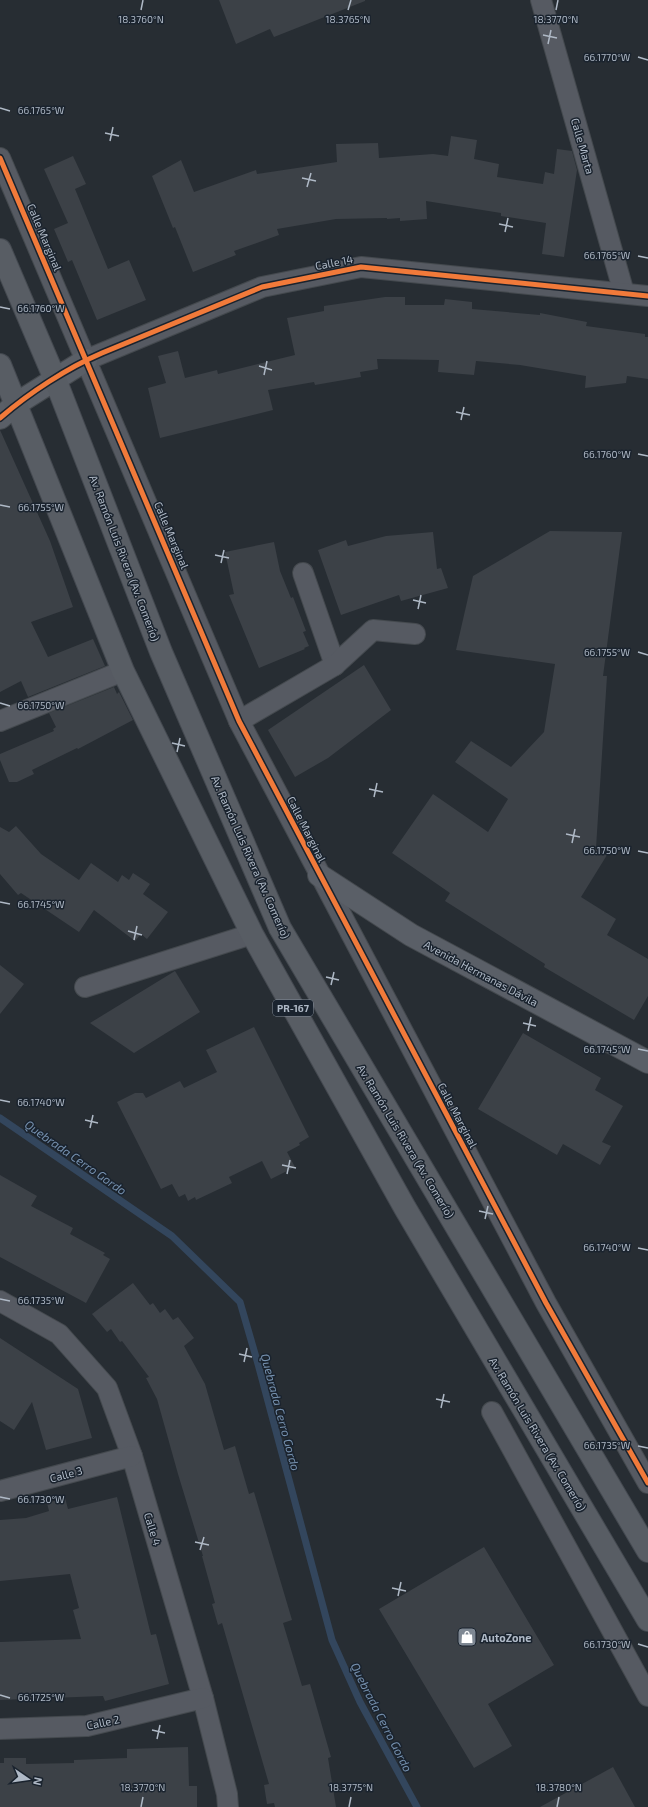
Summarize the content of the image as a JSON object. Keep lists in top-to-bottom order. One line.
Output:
{"streets":{"main road":["Av. Ramón Luis Rivera (Av. Comerío)","PR-167"],"street":["Calle Marta","Calle Marginal","Calle 14","Avenida Hermanas Dávila","Calle 3","Calle 4","Calle 2"]},"crossings":[["Calle Marta","Calle 14"],["Calle Marginal","Calle 14"],["Calle Marginal","Avenida Hermanas Dávila"],["Calle 3","Calle 4"],["Calle 4","Calle 2"]],"water":["Quebrada Cerro Gordo"],"places":{"shop":["AutoZone"]},"north":"right","coordinates":["18.3760°N","18.3765°N","18.3770°N","66.1770°W","66.1765°W","66.1760°W","66.1755°W","66.1750°W","66.1745°W","66.1740°W","66.1735°W","66.1730°W","66.1725°W","18.3775°N","18.3780°N"]}
